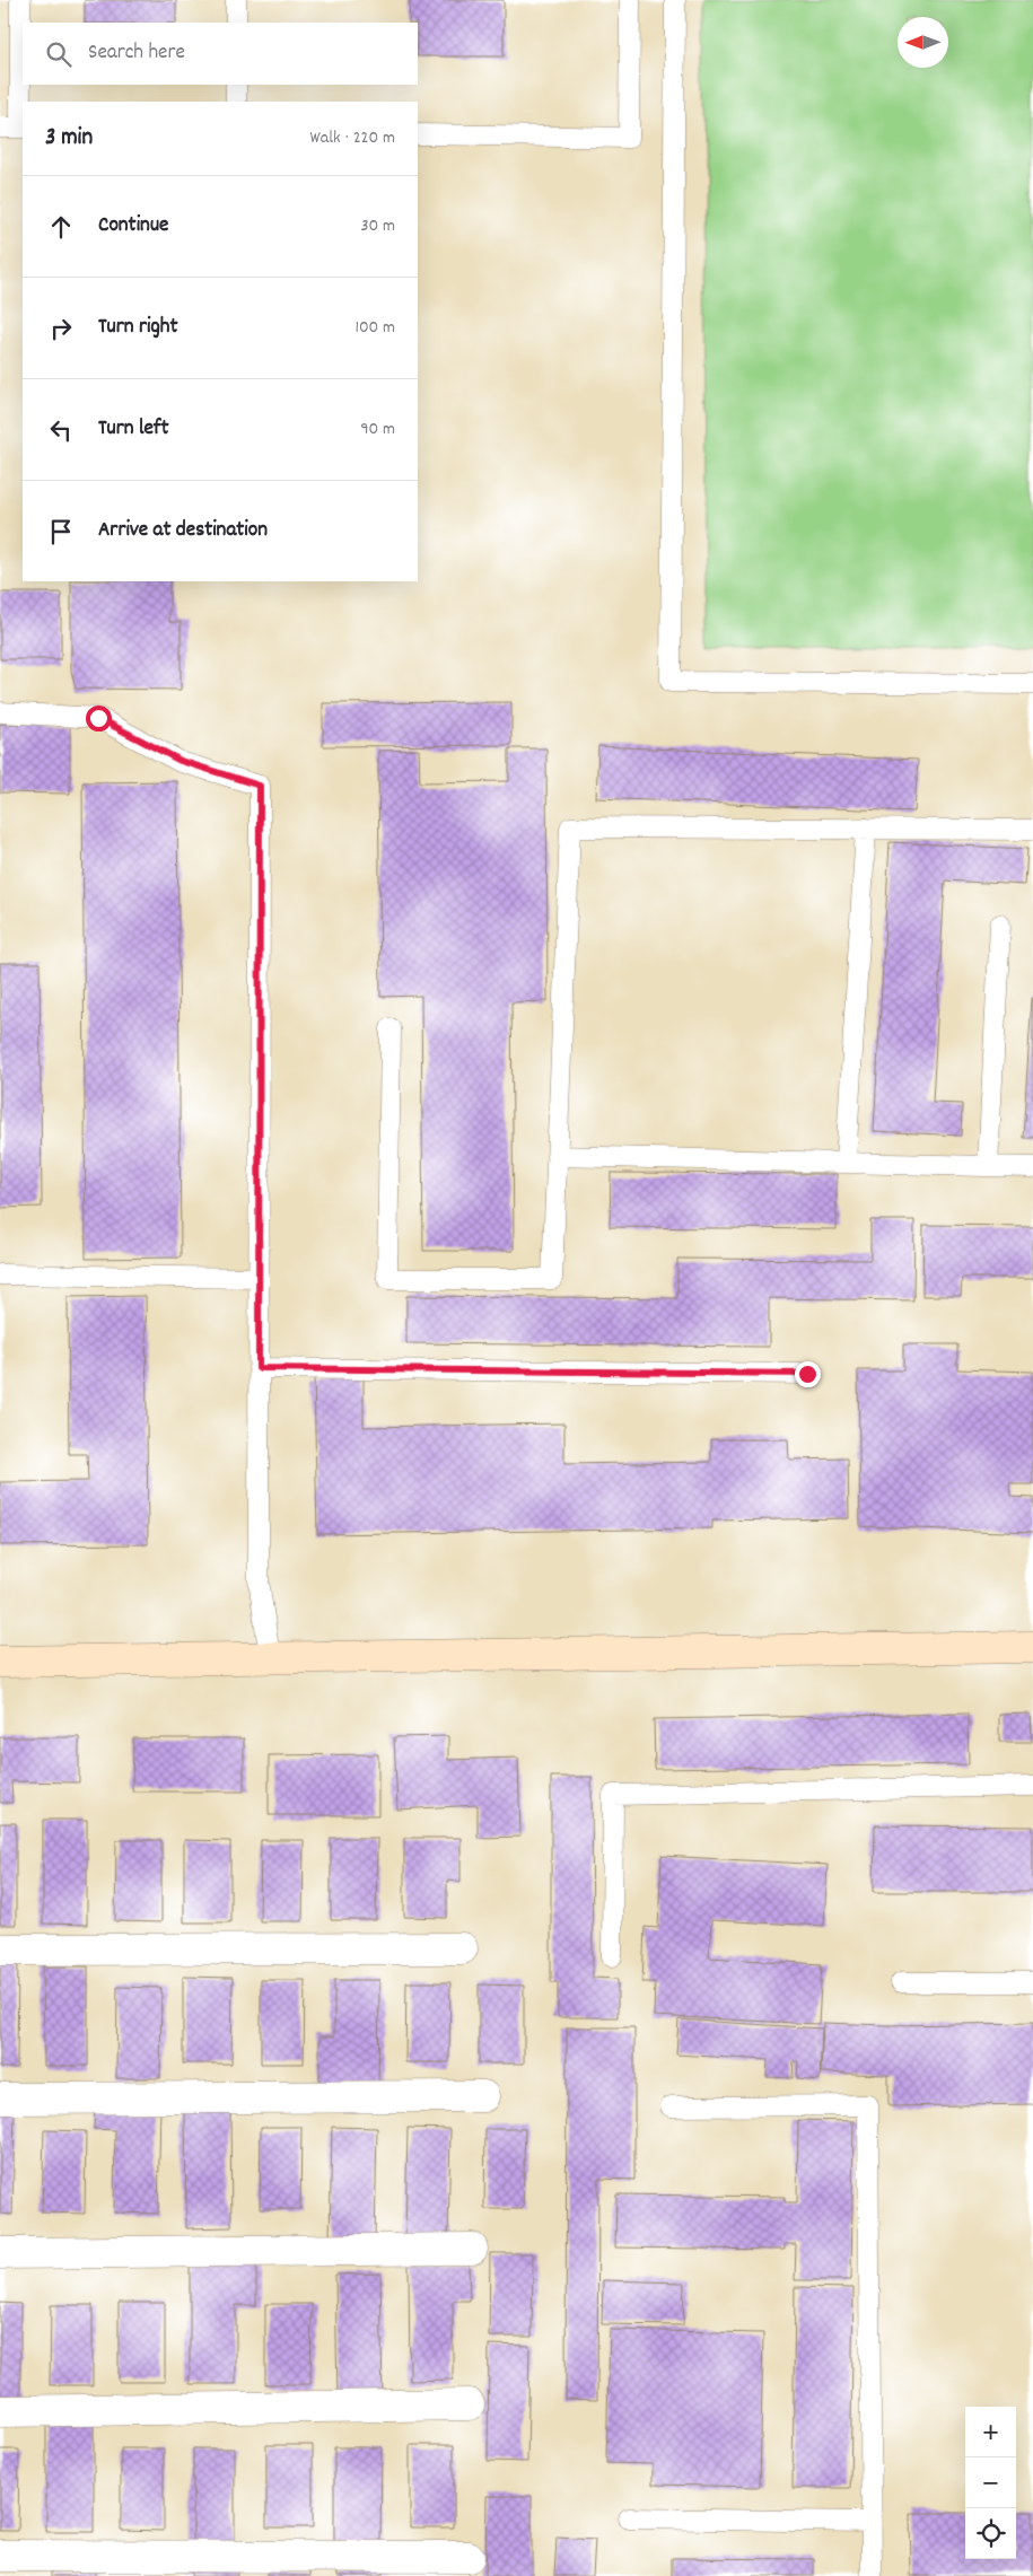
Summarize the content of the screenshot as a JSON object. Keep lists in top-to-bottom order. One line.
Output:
{"north":"left","page":{"search":"Search here","heading":["3 min","Walk · 220 m"],"list":[["Continue","30 m"],["Turn right","100 m"],["Turn left","90 m"],"Arrive at destination"],"map_buttons":["+","−"]}}
